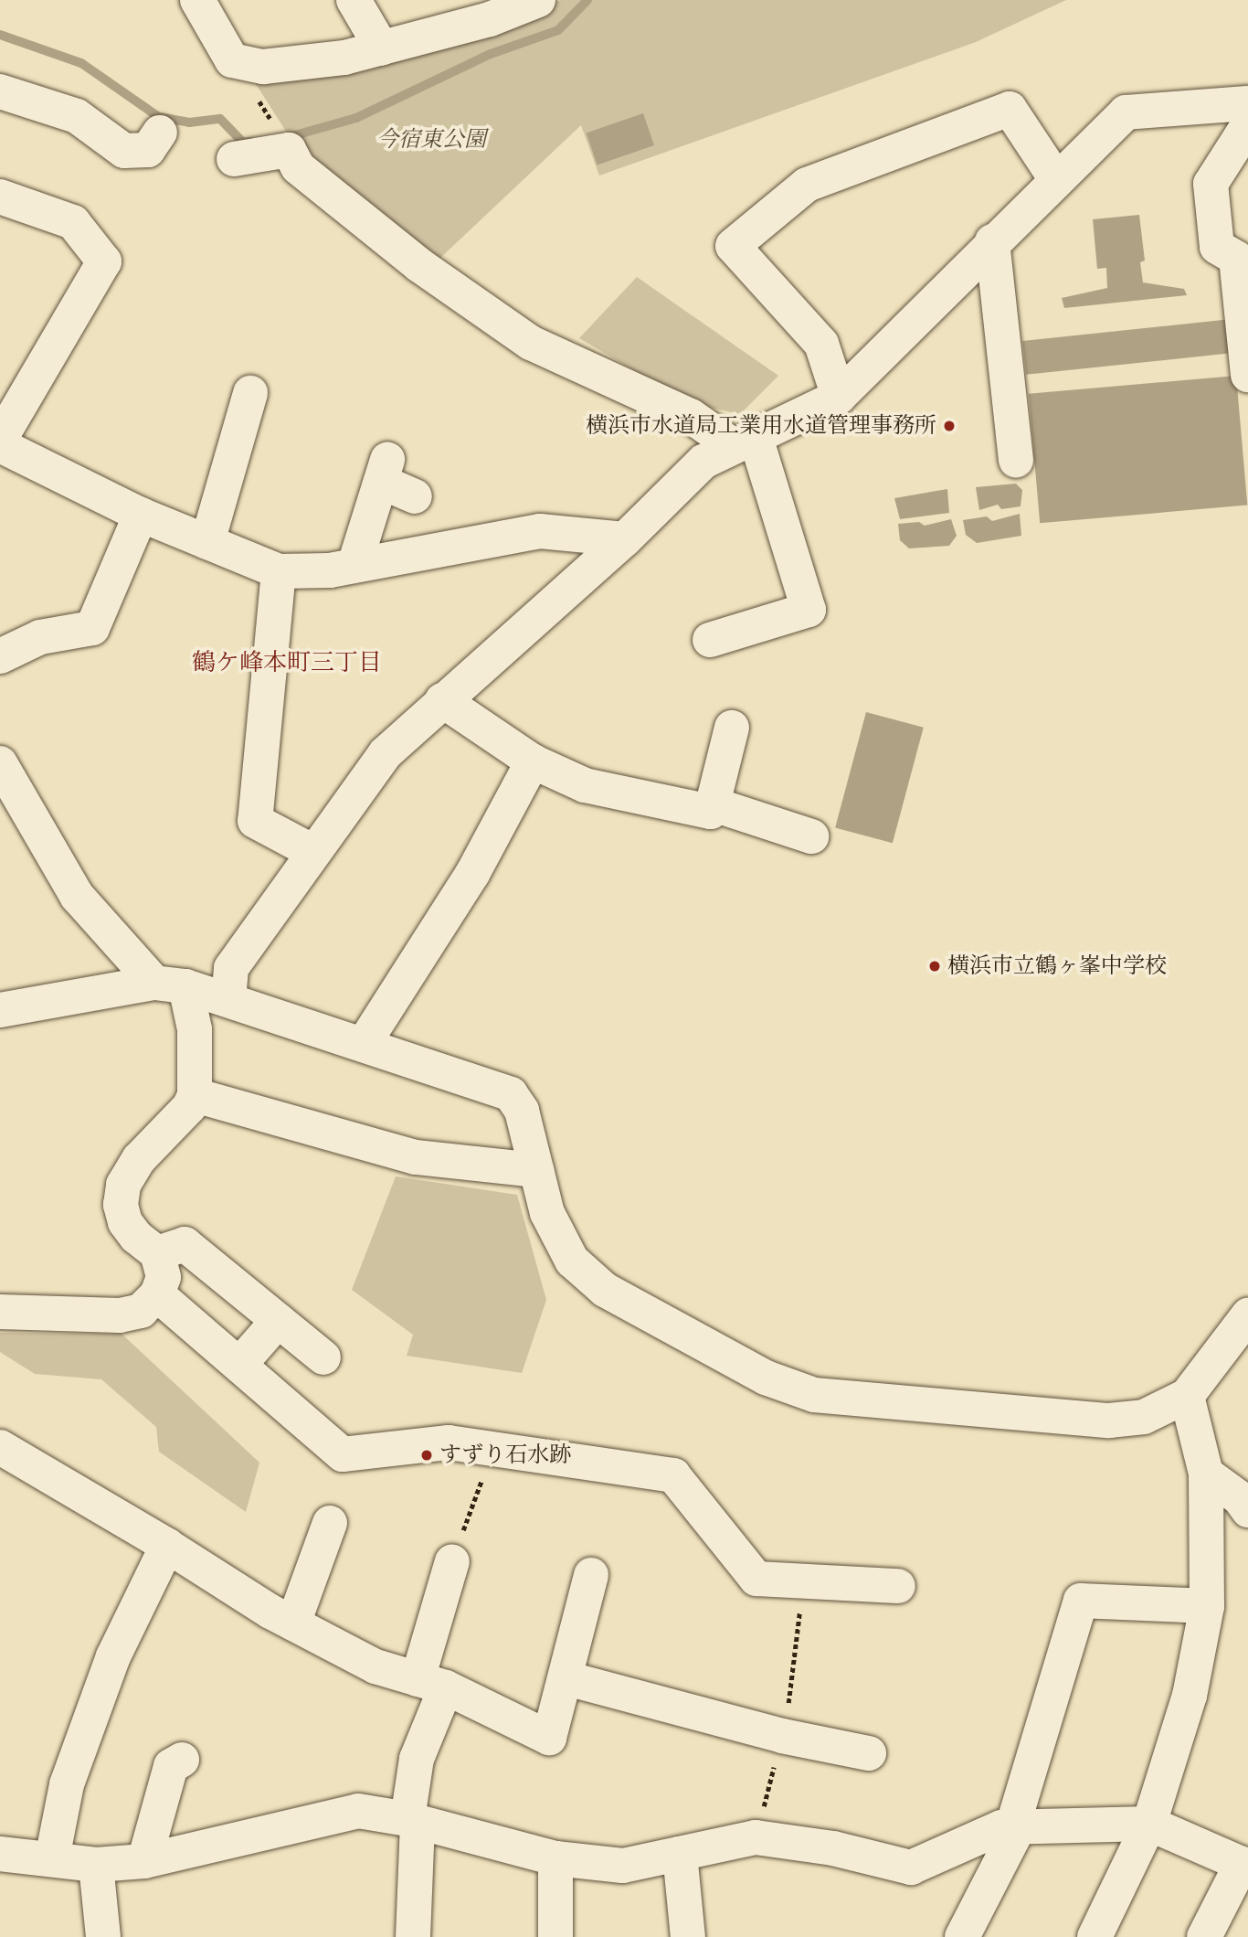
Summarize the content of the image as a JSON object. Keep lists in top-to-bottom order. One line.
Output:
{"districts":["鶴ケ峰本町三丁目"],"parks":["今宿東公園"],"places":["横浜市水道局工業用水道管理事務所","横浜市立鶴ヶ峯中学校","すずり石水跡"]}
